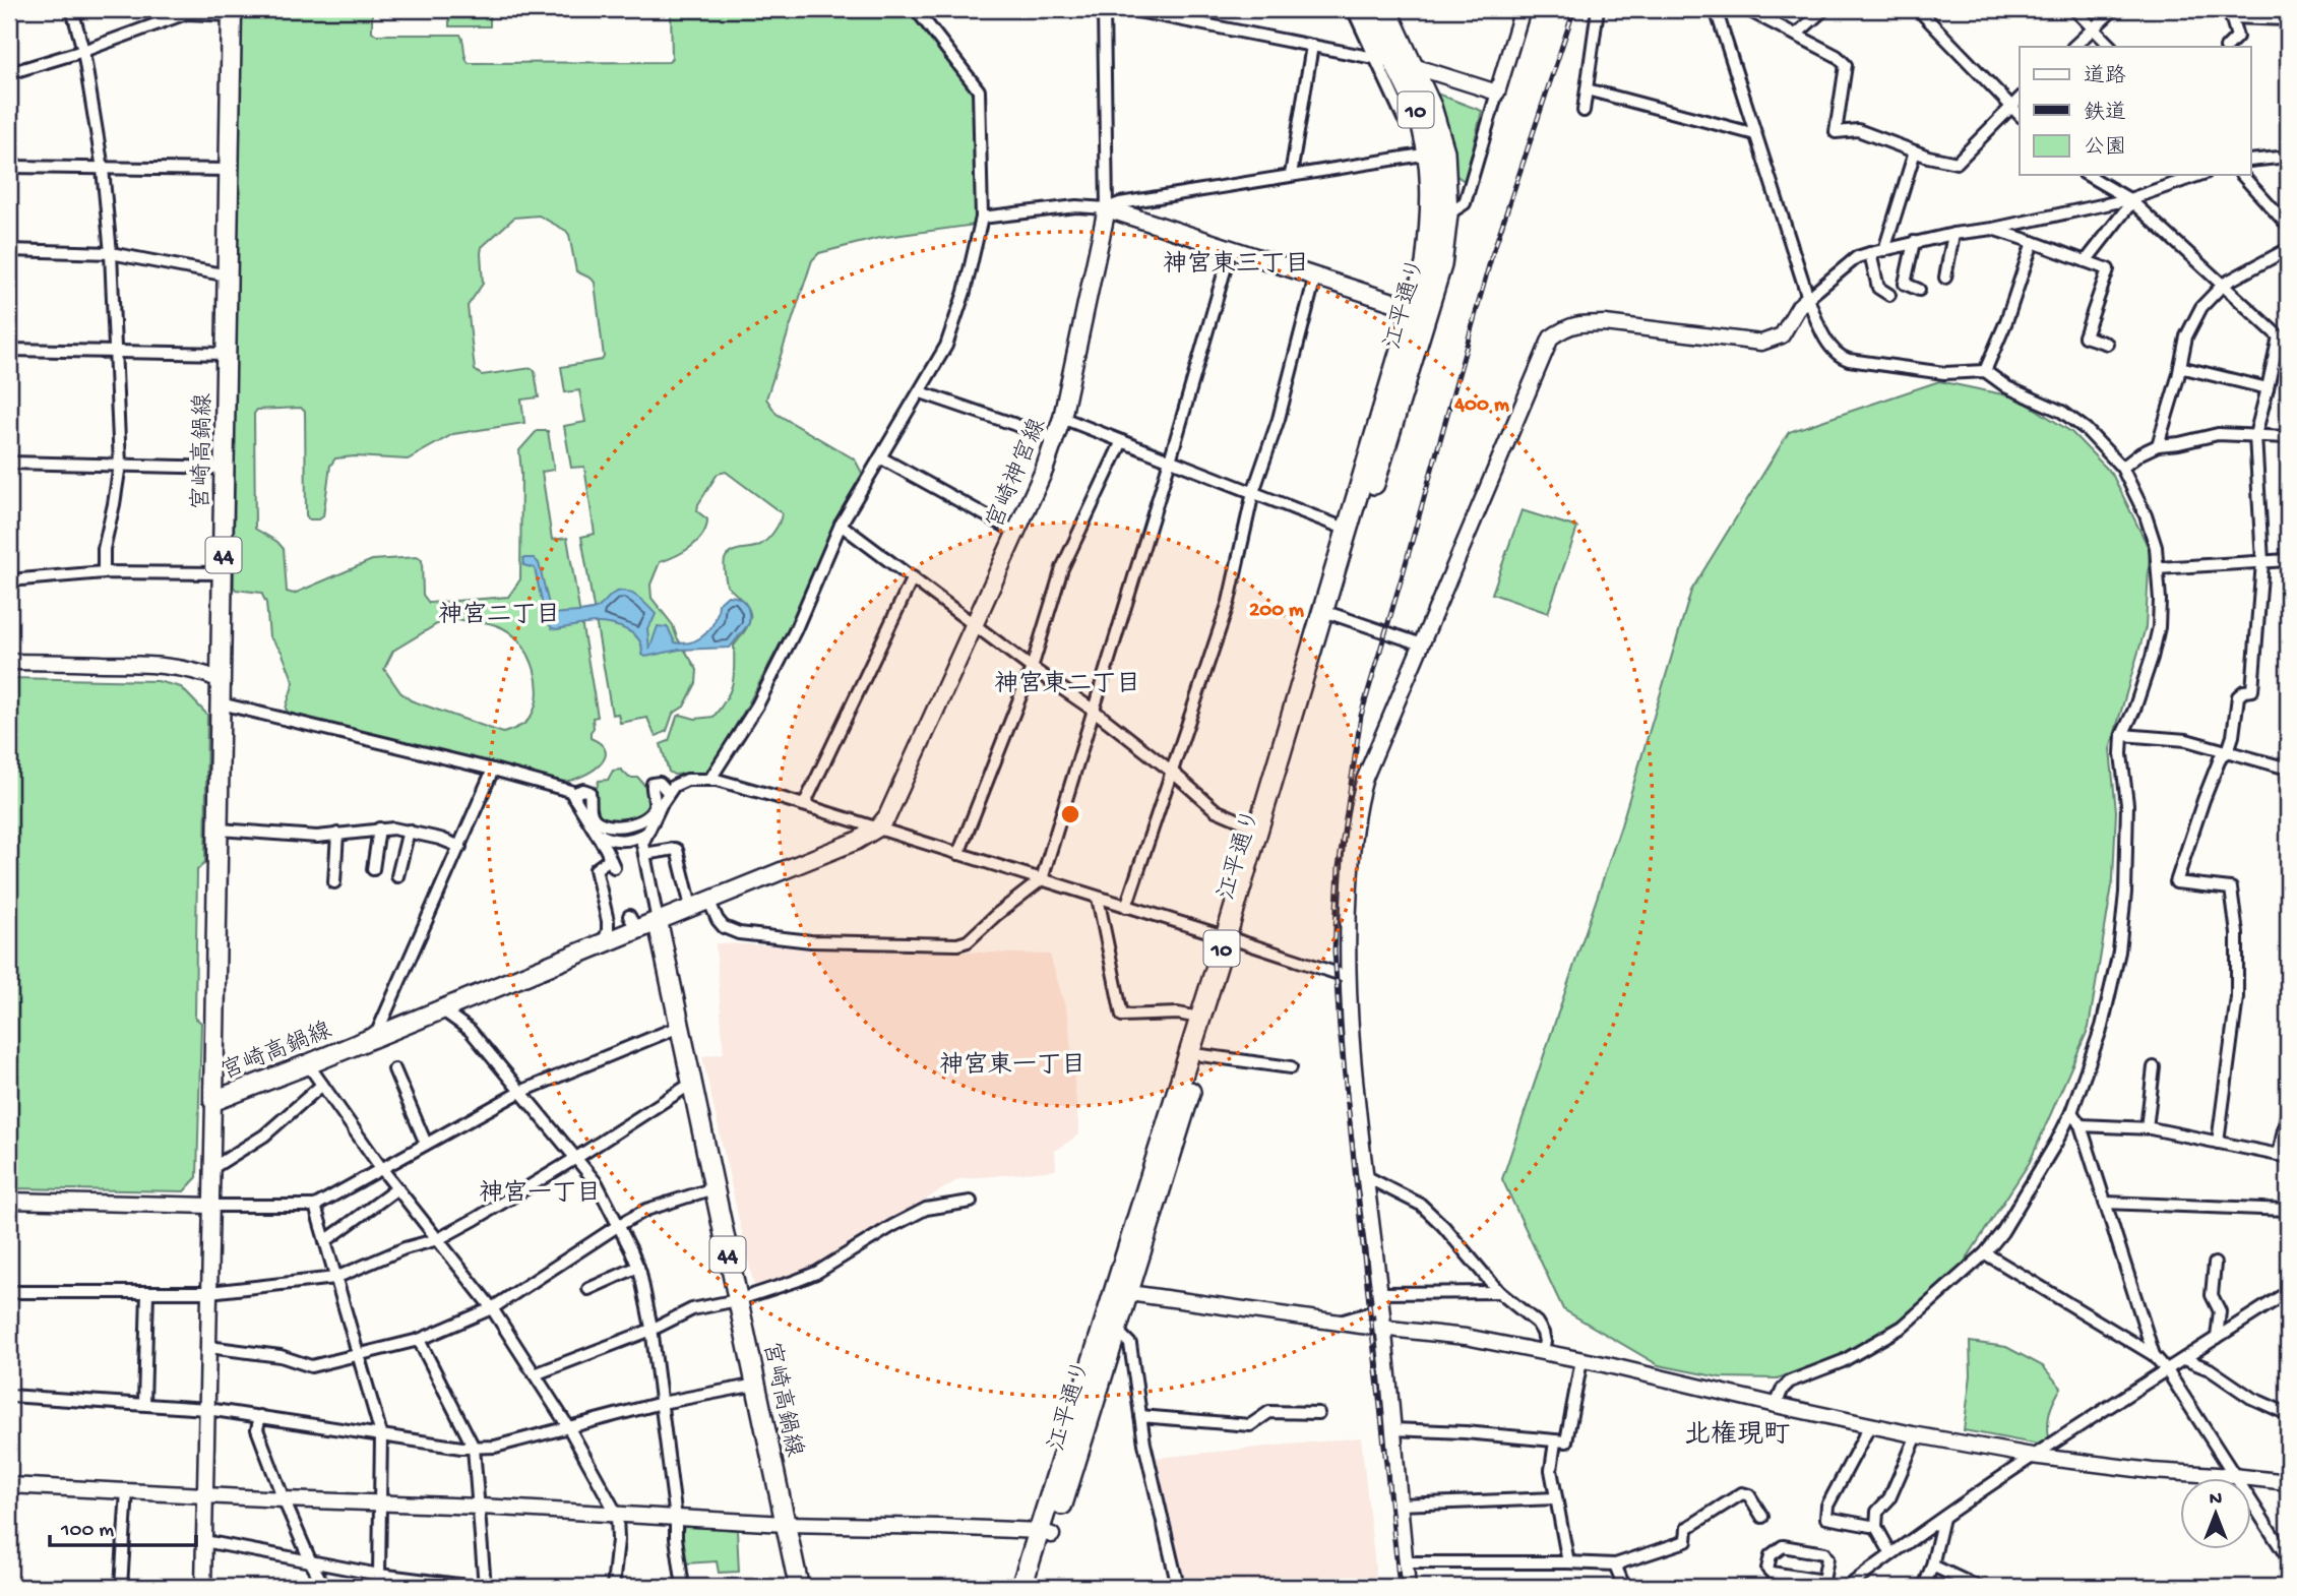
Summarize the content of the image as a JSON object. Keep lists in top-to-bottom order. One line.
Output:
{"streets":{"highway":["10","江平通り"],"main road":["宮崎高鍋線","宮崎神宮線","44"]},"crossings":[["10","江平通り"]],"districts":["神宮東三丁目","神宮二丁目","神宮東二丁目","神宮東一丁目","神宮一丁目","北権現町"],"legend":["道路","鉄道","公園"],"scale_bar":"100 m","north":"top","rings":["400 m","200 m"]}
